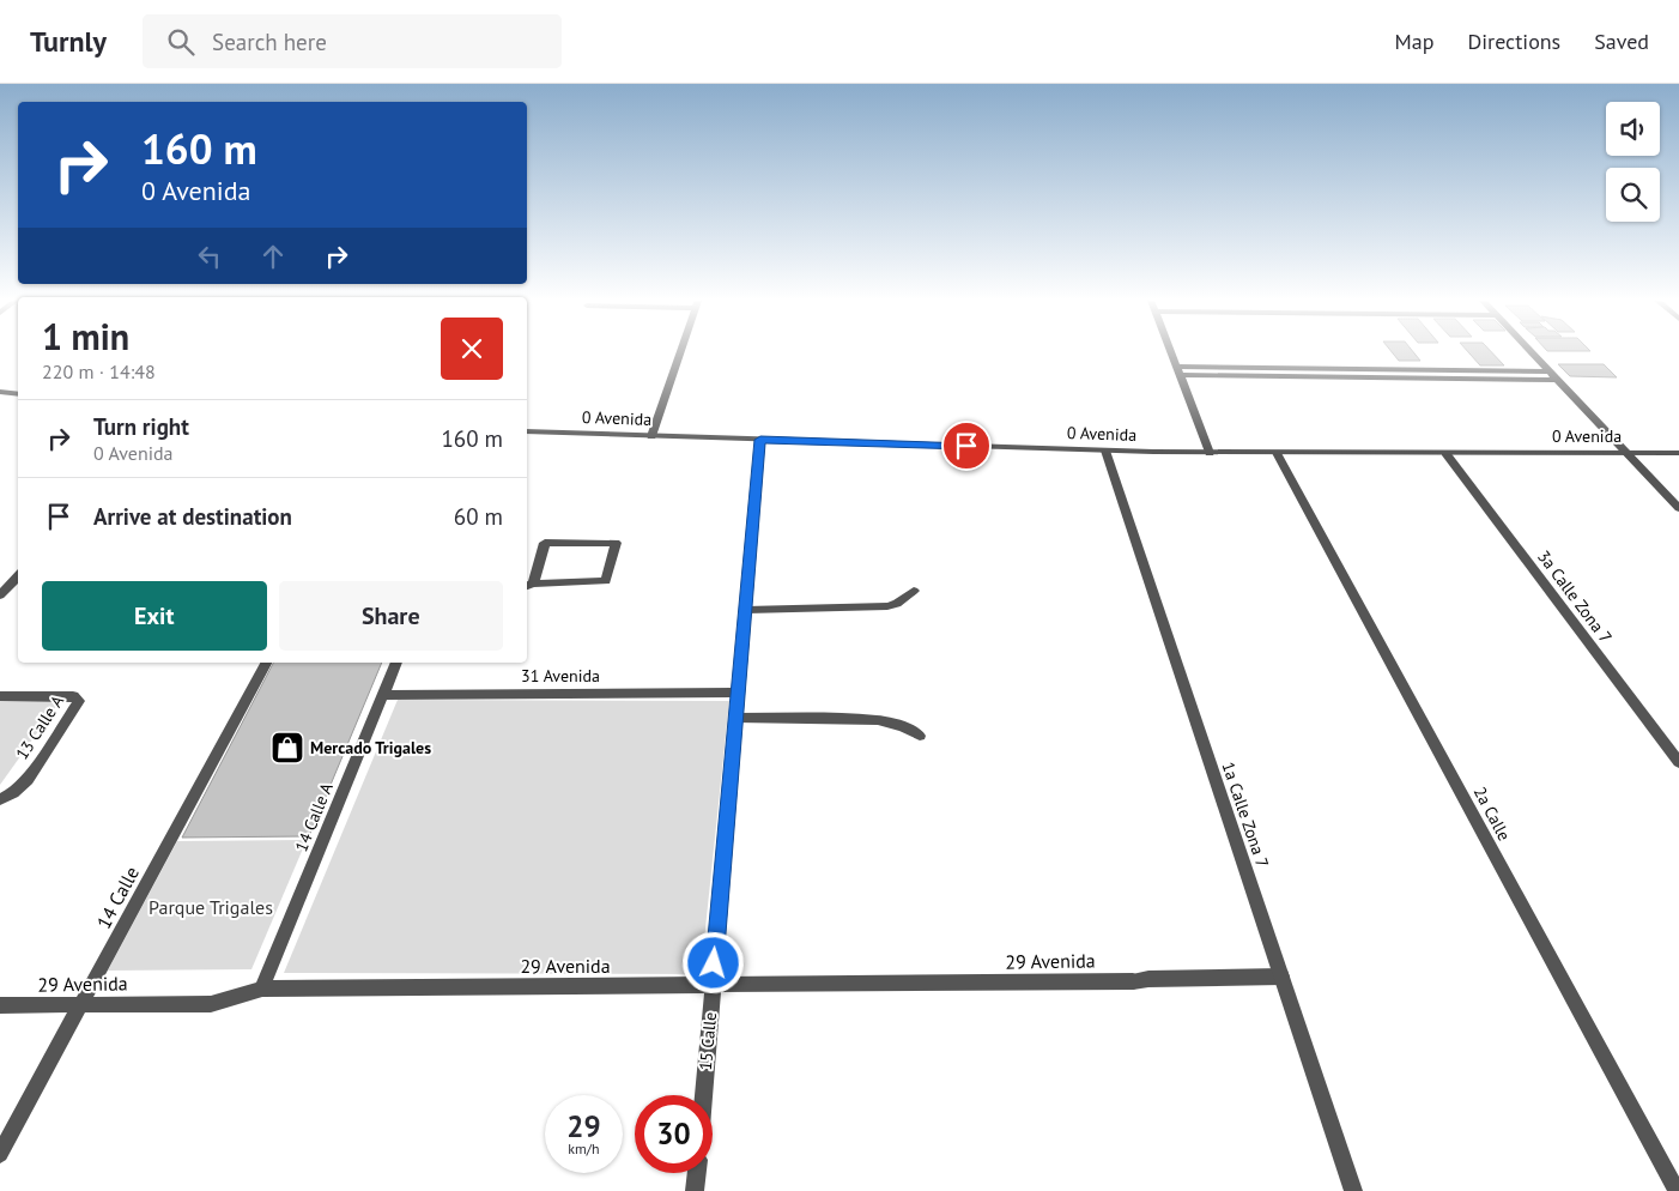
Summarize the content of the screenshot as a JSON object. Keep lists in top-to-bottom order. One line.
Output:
{"streets":{"street":["0 Avenida","3a Calle Zona 7","31 Avenida","13 Calle A","2a Calle","1a Calle Zona 7","14 Calle A","14 Calle","29 Avenida","15 Calle"]},"crossings":[["0 Avenida","3a Calle Zona 7"],["0 Avenida","2a Calle"],["0 Avenida","1a Calle Zona 7"],["0 Avenida","15 Calle"],["31 Avenida","14 Calle A"],["31 Avenida","15 Calle"],["1a Calle Zona 7","29 Avenida"],["14 Calle A","29 Avenida"],["14 Calle","29 Avenida"],["29 Avenida","15 Calle"]],"parks":["Parque Trigales"],"places":{"shop":["Mercado Trigales"]},"page":{"header":"Turnly","search":"Search here","nav":["Map","Directions","Saved"],"turn":["160 m","0 Avenida"],"heading":["1 min","220 m · 14:48"],"list":[{"name":"Turn right","note":"0 Avenida","value":"160 m"},{"name":"Arrive at destination","value":"60 m"}],"buttons":["Exit","Share"],"speed":"29 km/h","limit":"30"}}
